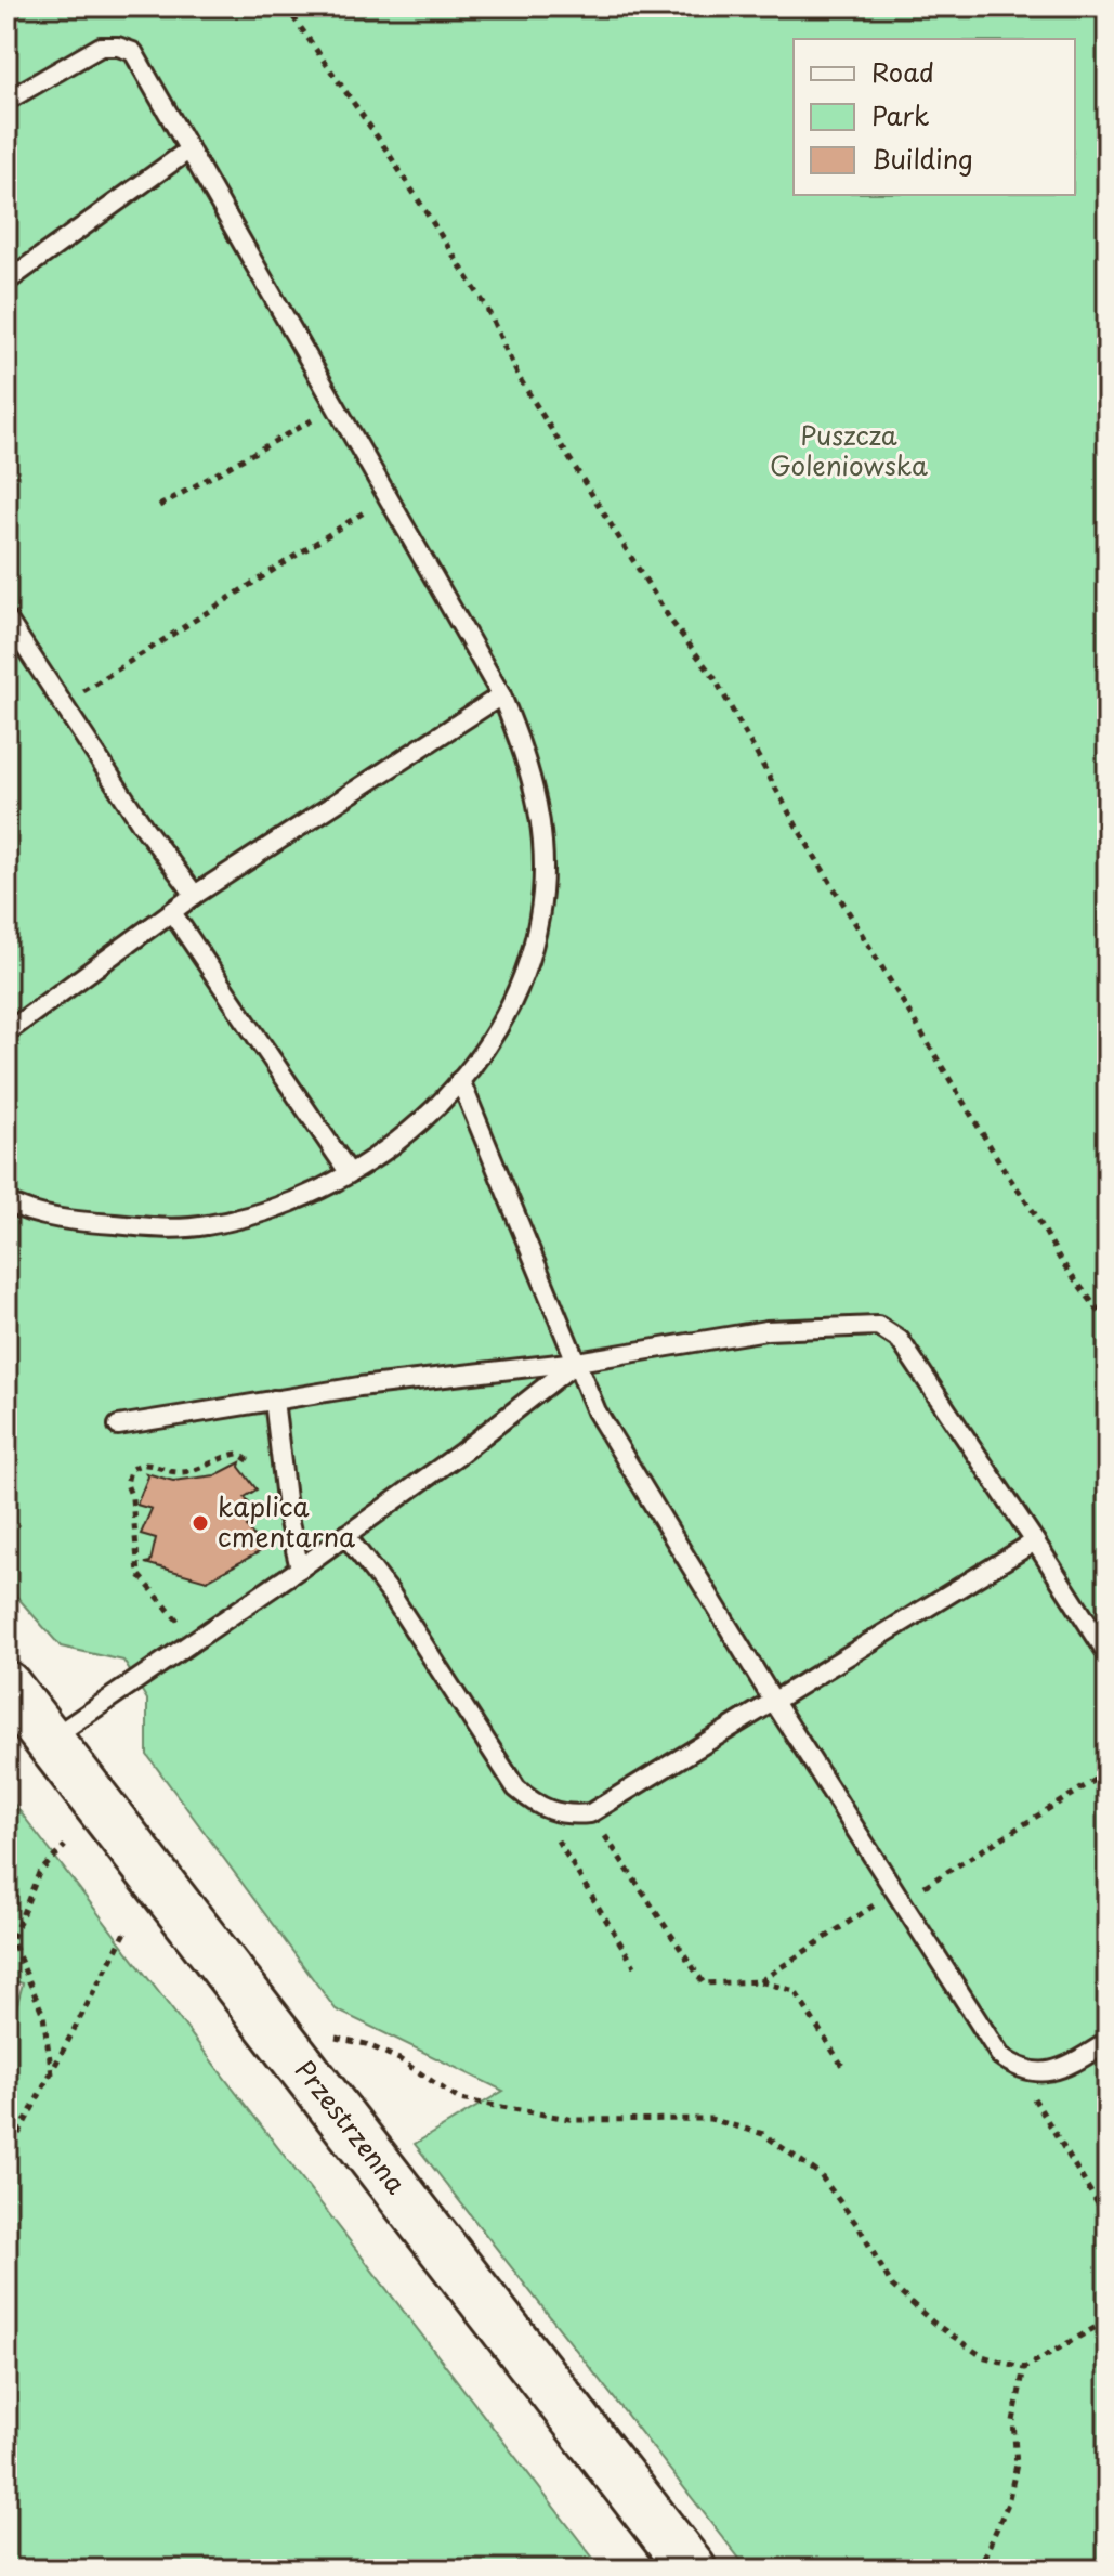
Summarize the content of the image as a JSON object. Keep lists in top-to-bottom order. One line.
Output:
{"streets":{"street":["Przestrzenna"]},"parks":["Puszcza Goleniowska"],"places":["kaplica cmentarna"],"legend":["Road","Park","Building"]}
